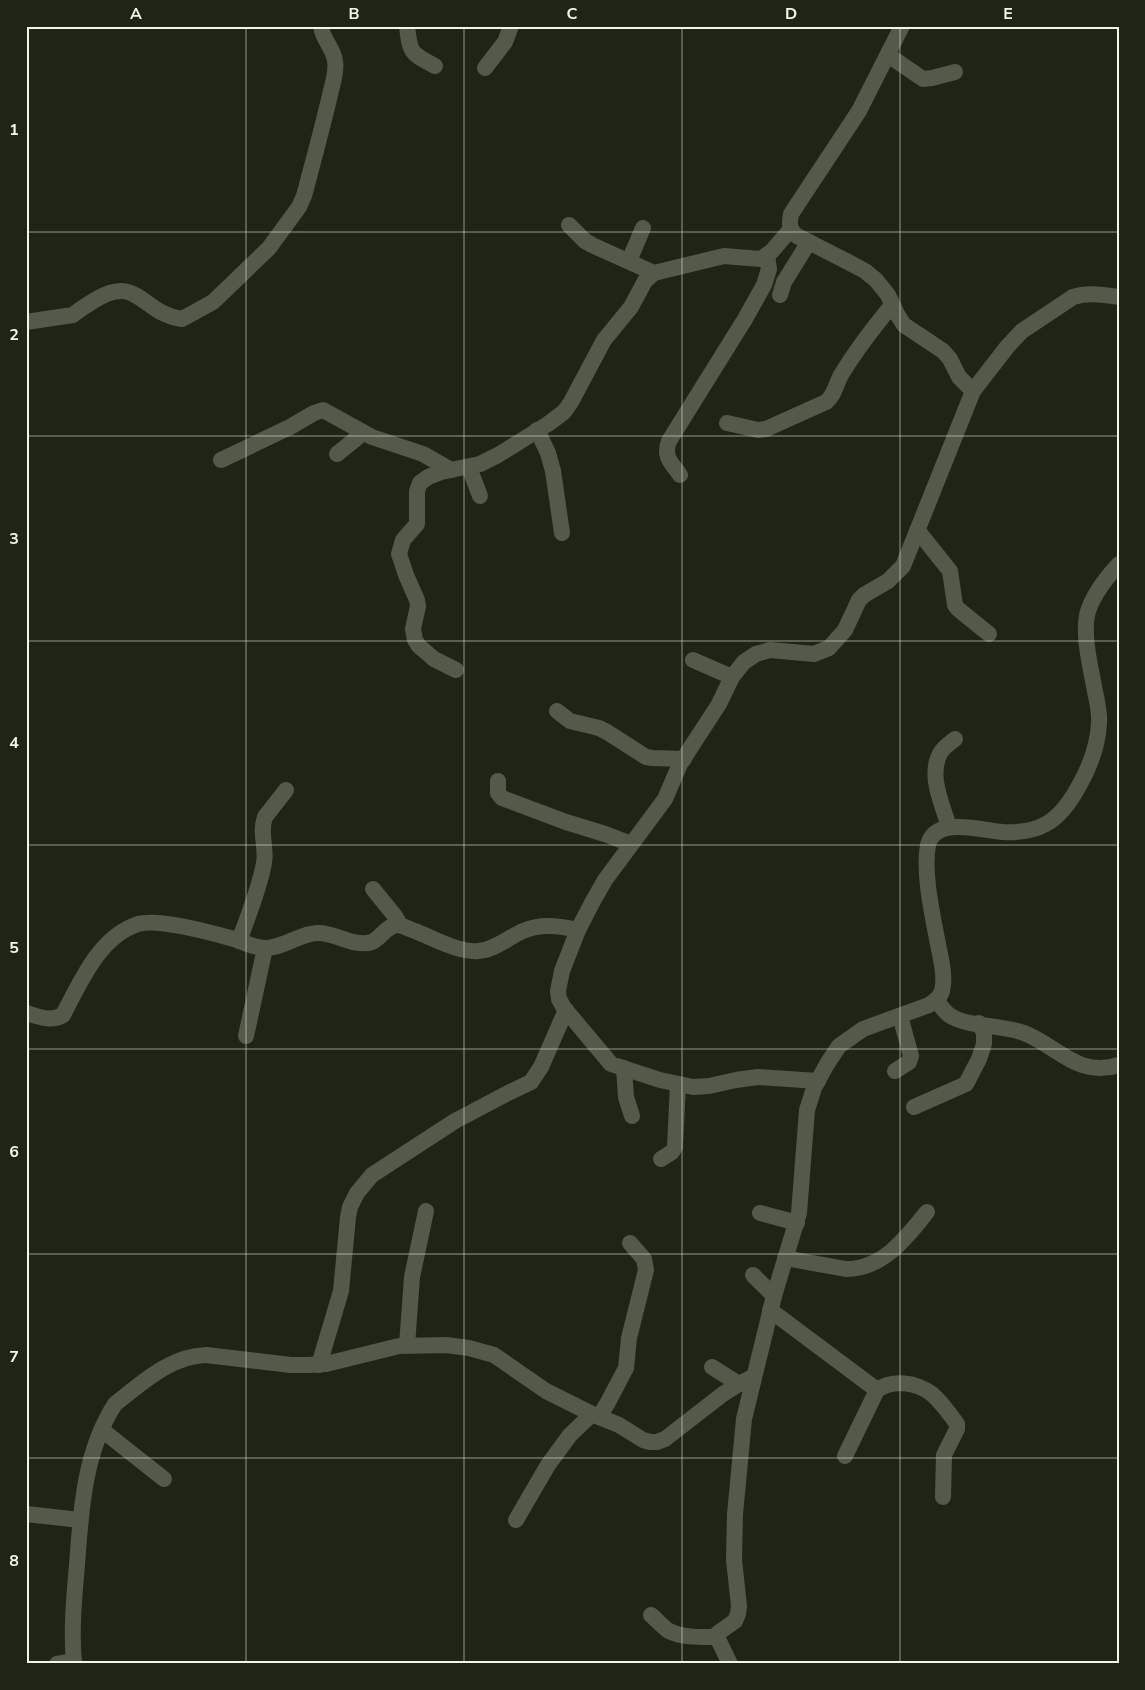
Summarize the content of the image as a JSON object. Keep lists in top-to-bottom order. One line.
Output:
{"grid":{"columns":["A","B","C","D","E"],"rows":["1","2","3","4","5","6","7","8"]}}
